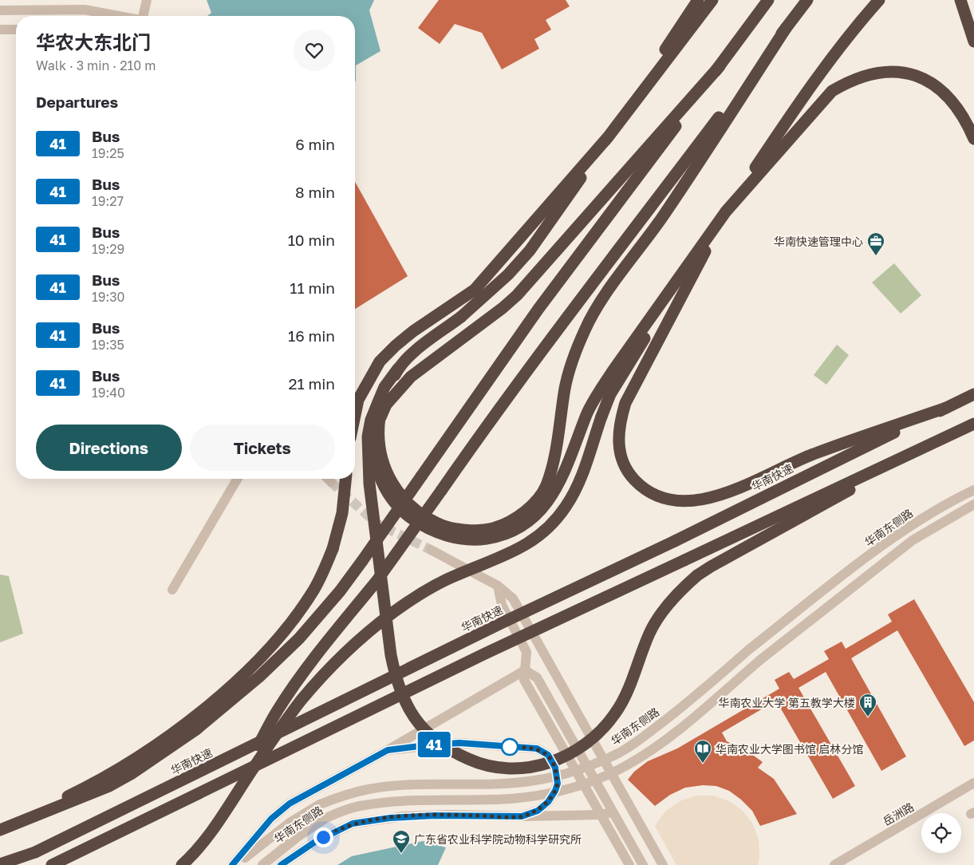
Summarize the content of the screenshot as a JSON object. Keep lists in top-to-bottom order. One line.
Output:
{"streets":{"highway":["华南快速"],"street":["华南东侧路","岳洲路"]},"places":{"office":["华南快速管理中心"],"building":["华南农业大学 第五教学大楼"],"library":["华南农业大学图书馆 启林分馆"],"school or university":["广东省农业科学院动物科学研究所"]},"lines":["bus line 41"],"page":{"on_map":"41","heading":[["华农大东北门","Walk · 3 min · 210 m"],"Departures"],"list":[{"mark":"41","name":"Bus","note":"19:25","value":"6 min"},{"mark":"41","name":"Bus","note":"19:27","value":"8 min"},{"mark":"41","name":"Bus","note":"19:29","value":"10 min"},{"mark":"41","name":"Bus","note":"19:30","value":"11 min"},{"mark":"41","name":"Bus","note":"19:35","value":"16 min"},{"mark":"41","name":"Bus","note":"19:40","value":"21 min"}],"buttons":["Directions","Tickets"]}}
